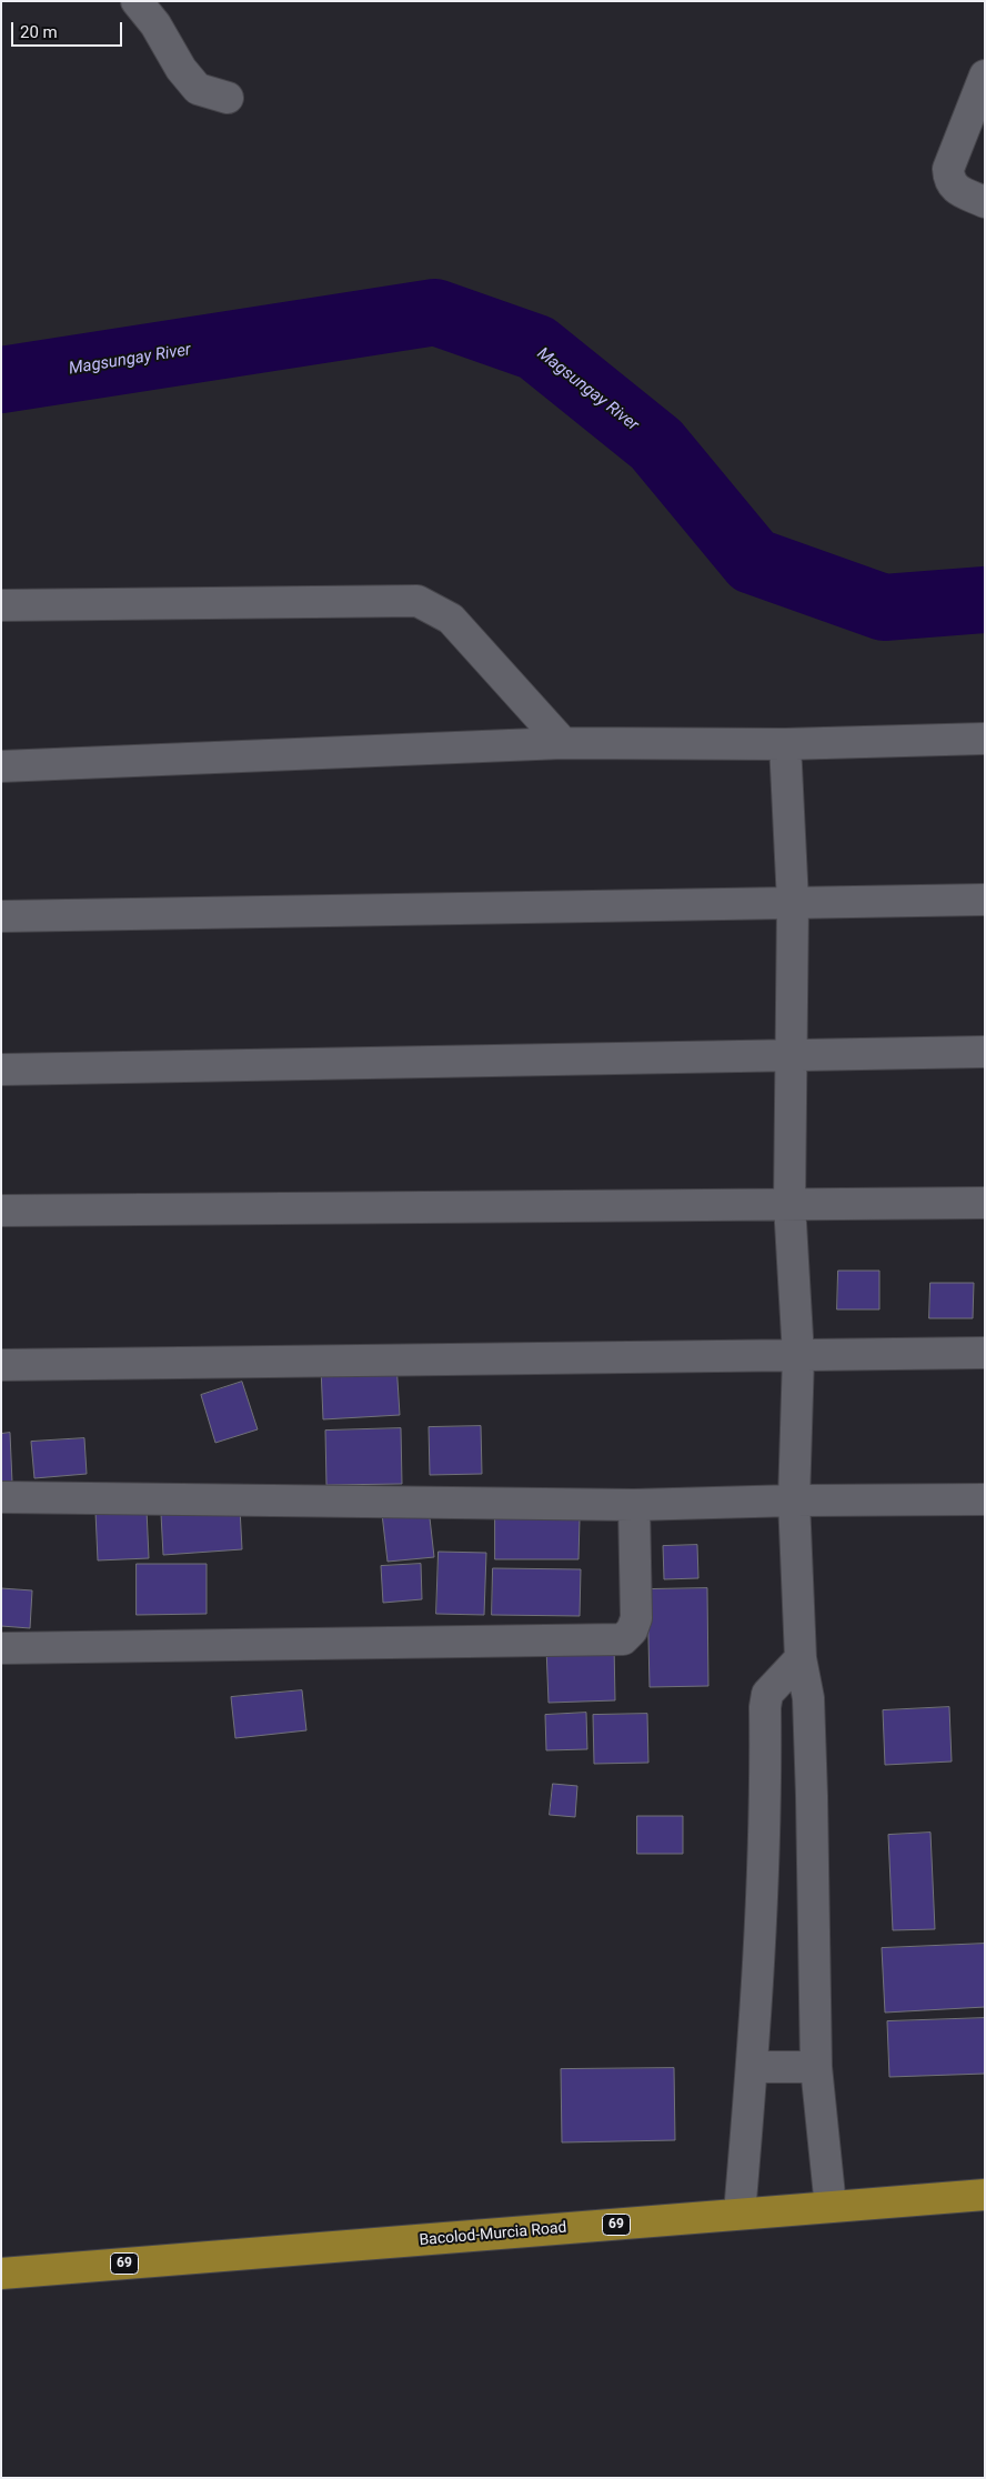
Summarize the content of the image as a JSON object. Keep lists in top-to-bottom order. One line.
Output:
{"streets":{"main road":["69","Bacolod-Murcia Road"]},"water":["Magsungay River"],"scale_bar":"20 m"}
